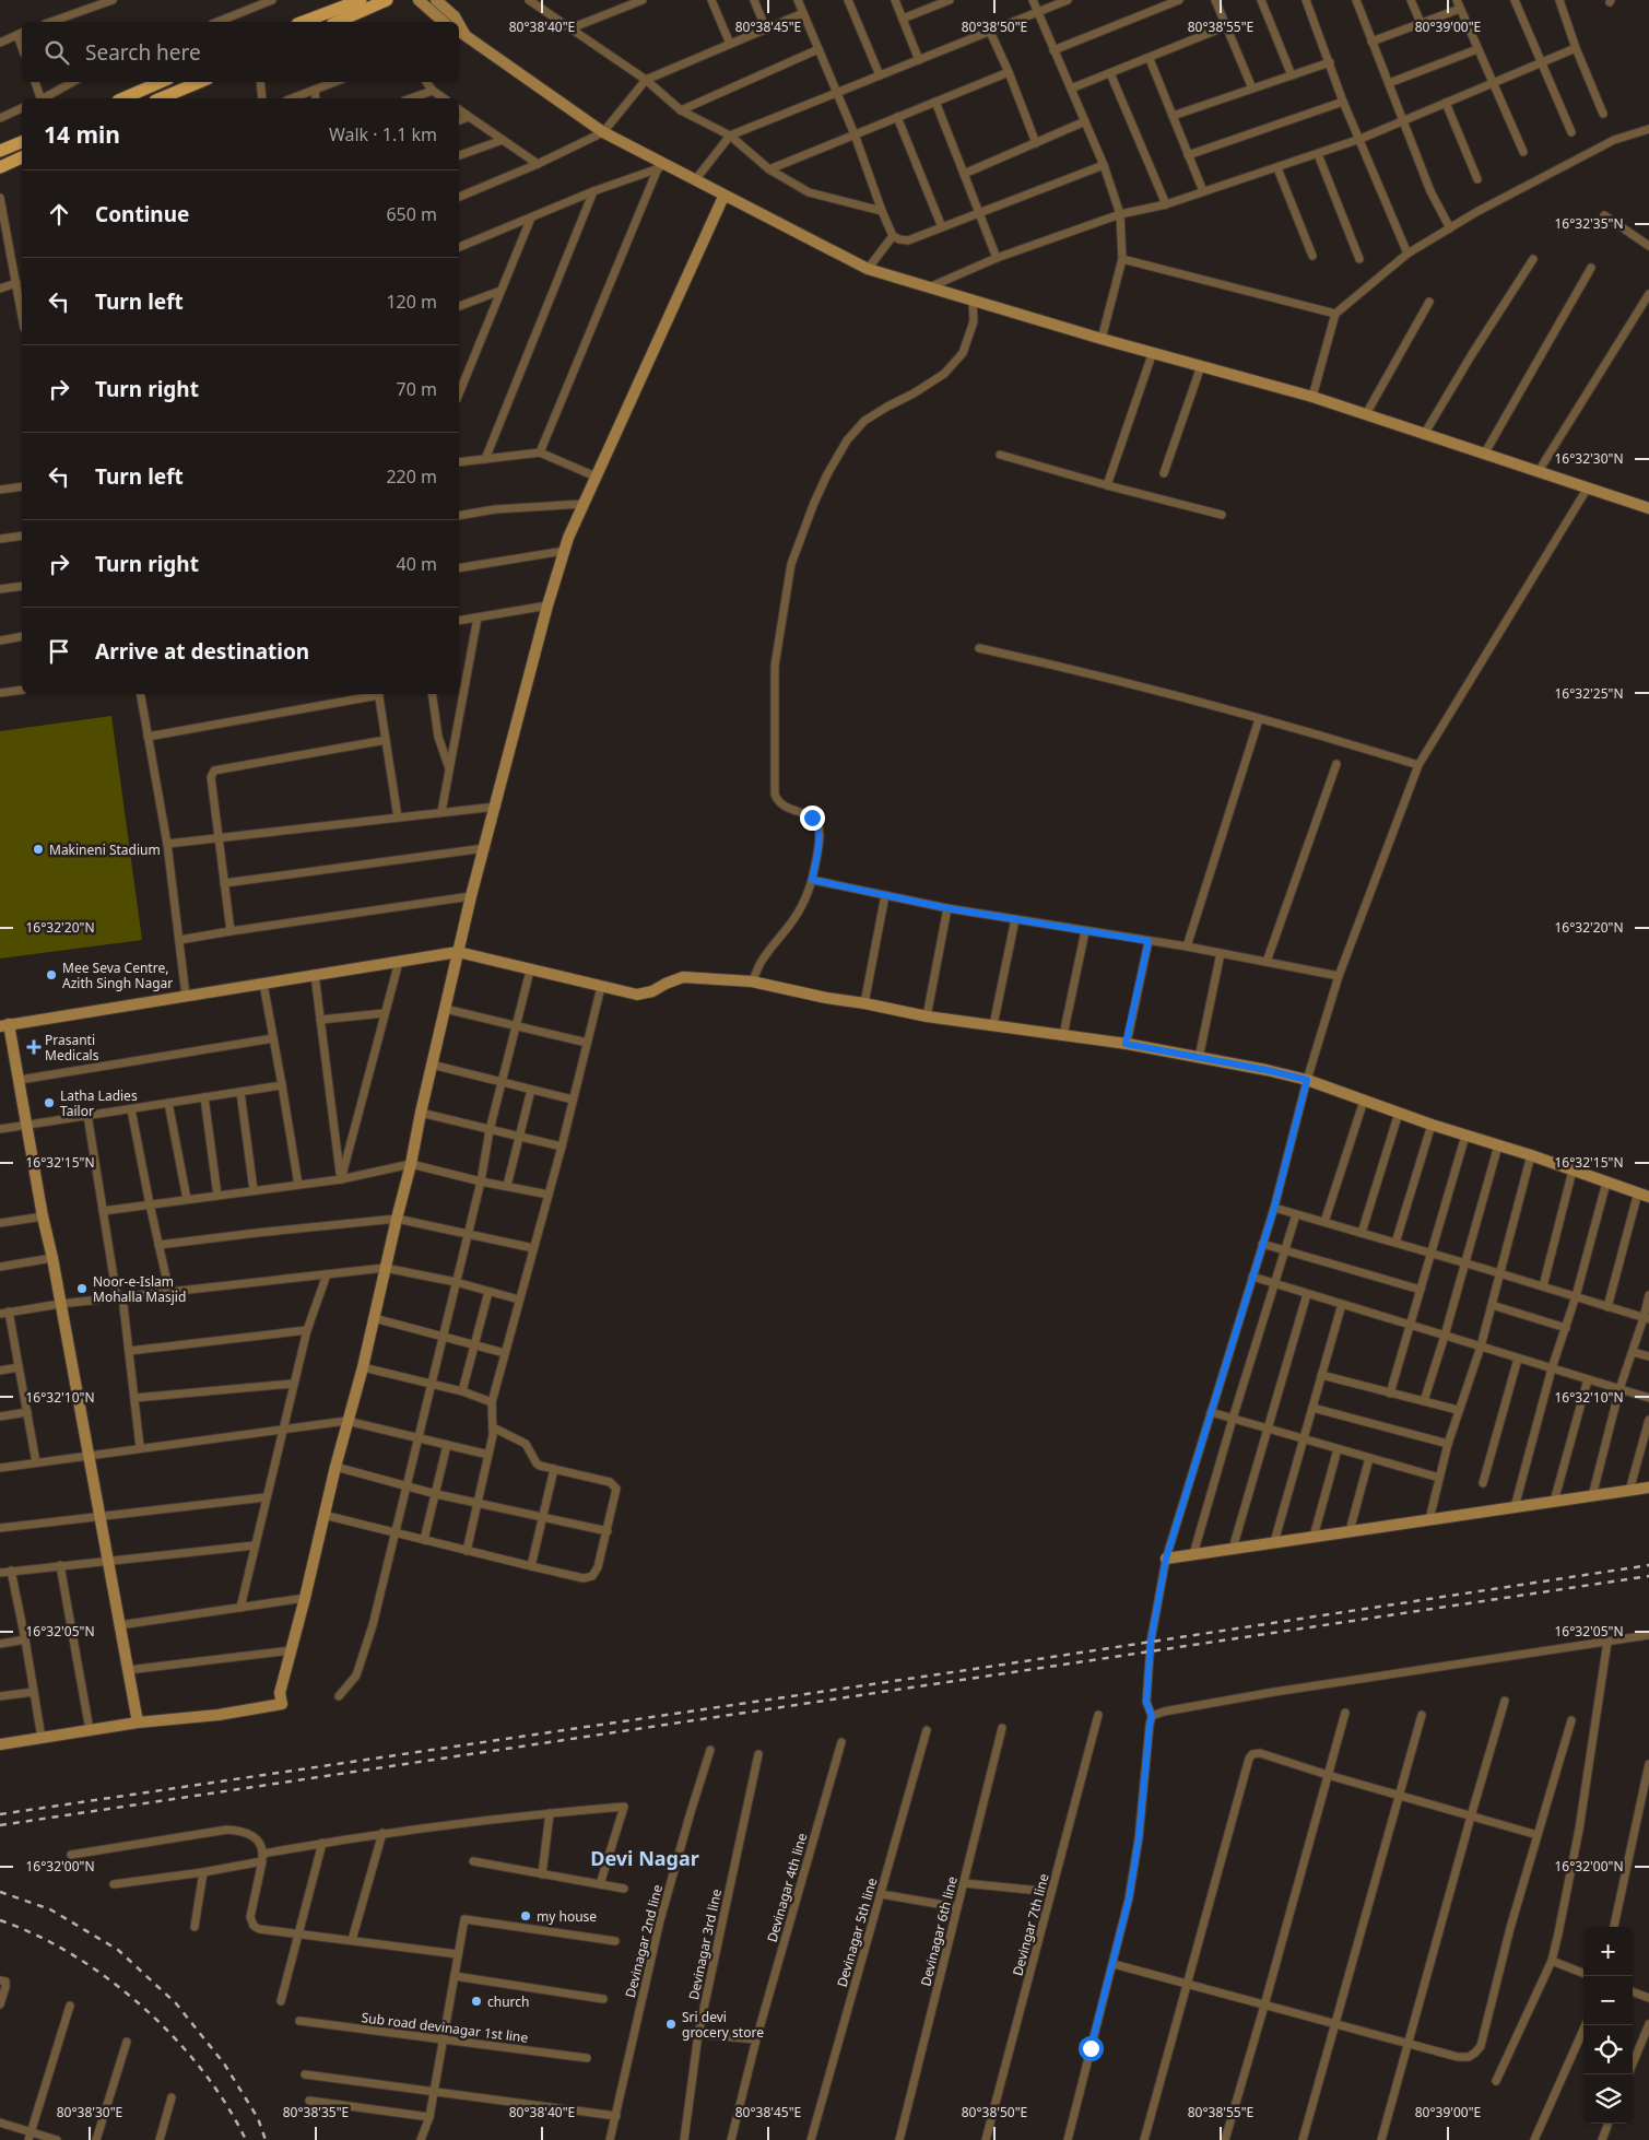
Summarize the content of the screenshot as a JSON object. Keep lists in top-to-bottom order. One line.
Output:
{"streets":{"street":["Devinagar 4th line","Devingar 7th line","Devinagar 6th line","Devinagar 5th line","Devinagar 2nd line","Devinagar 3rd line","Sub road devinagar 1st line"]},"districts":["Devi Nagar"],"places":{"other":["Makineni Stadium","Mee Seva Centre, Azith Singh Nagar","Latha Ladies Tailor","Noor-e-Islam Mohalla Masjid","my house","church","Sri devi grocery store"],"health":["Prasanti Medicals"]},"page":{"search":"Search here","heading":["14 min","Walk · 1.1 km"],"list":[["Continue","650 m"],["Turn left","120 m"],["Turn right","70 m"],["Turn left","220 m"],["Turn right","40 m"],"Arrive at destination"],"map_buttons":["+","−"]},"coordinates":["80°38'40\"E","80°38'45\"E","80°38'50\"E","80°38'55\"E","80°39'00\"E","16°32'35\"N","16°32'30\"N","16°32'25\"N","16°32'20\"N","16°32'15\"N","16°32'10\"N","16°32'05\"N","16°32'00\"N","80°38'30\"E","80°38'35\"E"]}
